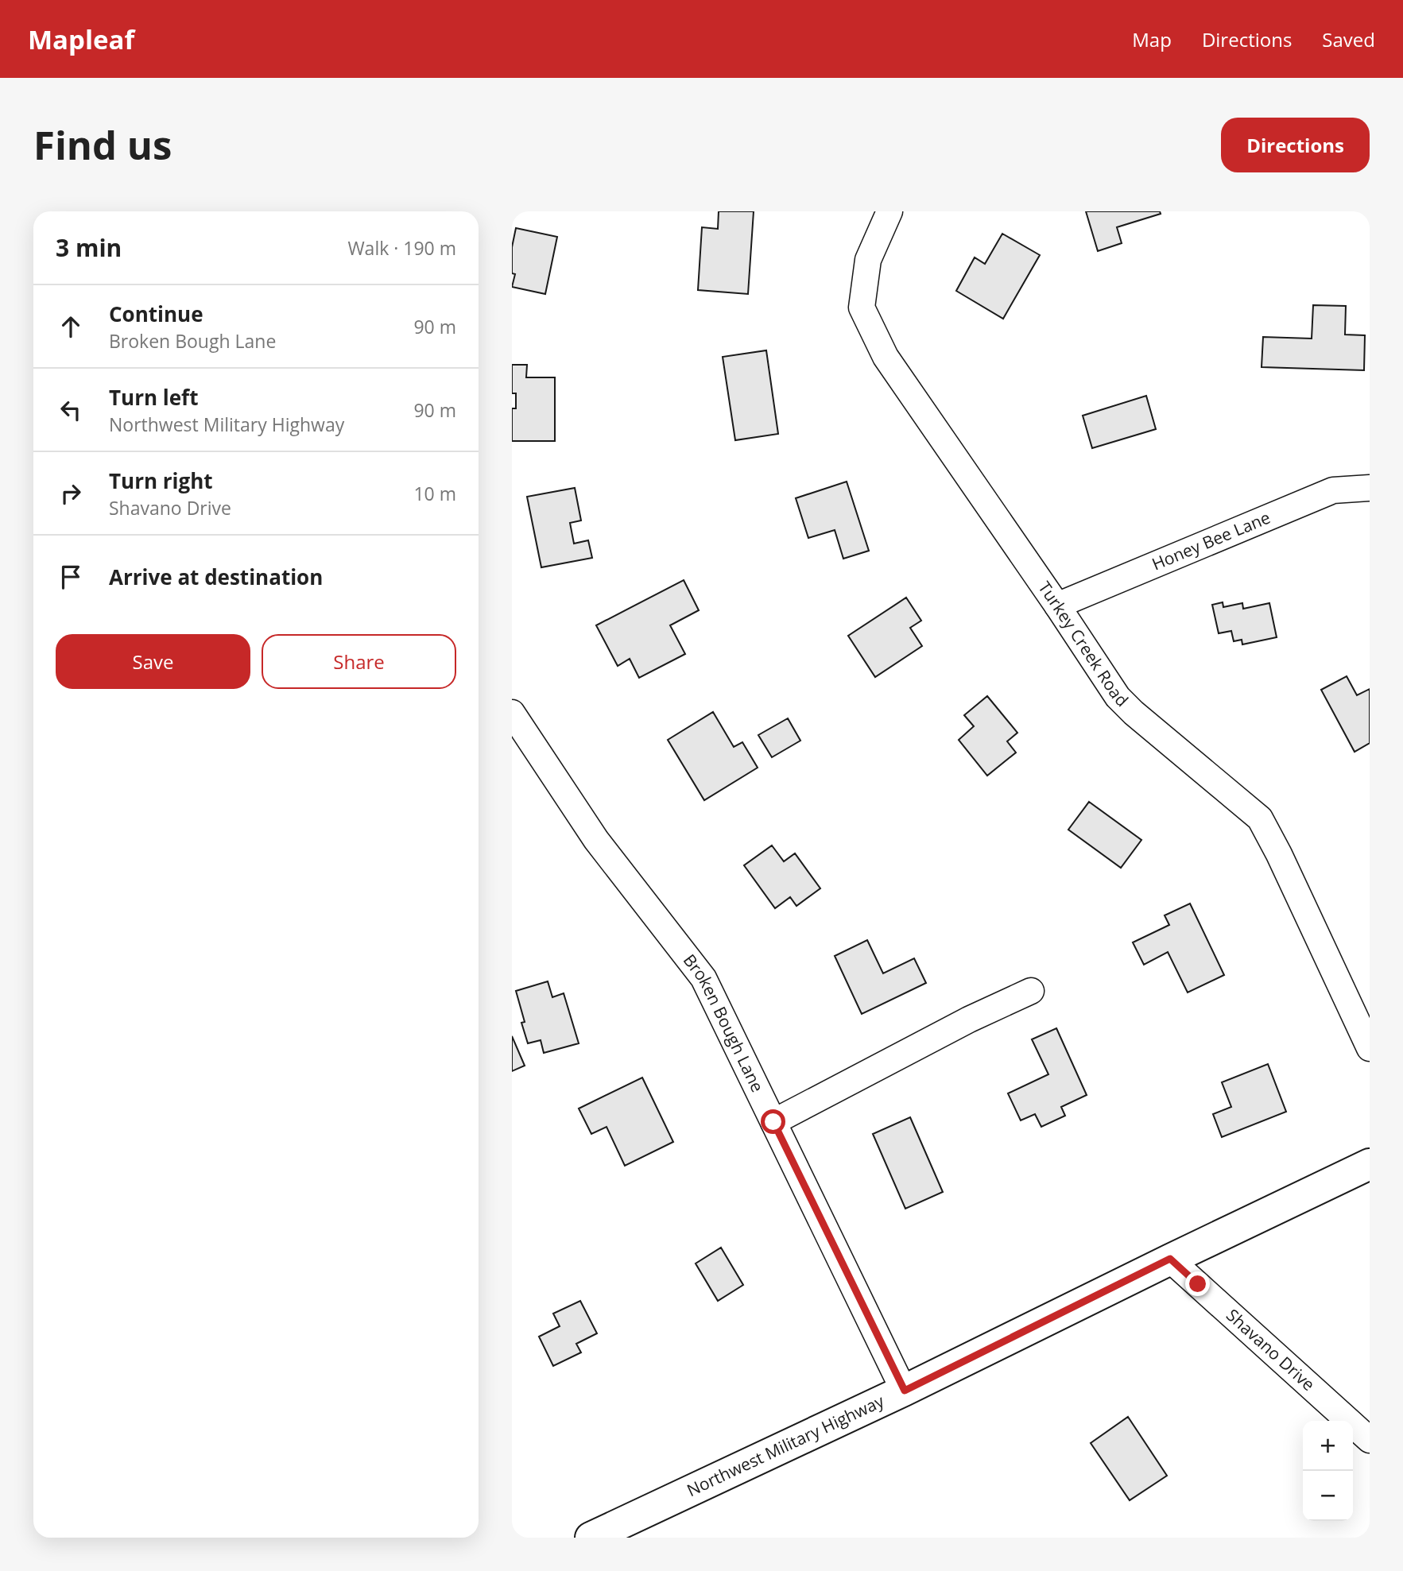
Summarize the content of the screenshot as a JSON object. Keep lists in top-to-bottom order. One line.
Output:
{"streets":{"main road":["Northwest Military Highway"],"street":["Honey Bee Lane","Turkey Creek Road","Broken Bough Lane","Shavano Drive"]},"crossings":[["Honey Bee Lane","Turkey Creek Road"],["Broken Bough Lane","Northwest Military Highway"],["Shavano Drive","Northwest Military Highway"]],"page":{"header":"Mapleaf","nav":["Map","Directions","Saved"],"buttons":["Directions",["Save","Share"]],"title":"Find us","heading":["3 min","Walk · 190 m"],"list":[["Continue","Broken Bough Lane","90 m"],["Turn left","Northwest Military Highway","90 m"],["Turn right","Shavano Drive","10 m"],"Arrive at destination"],"map_buttons":["+","−"]}}
